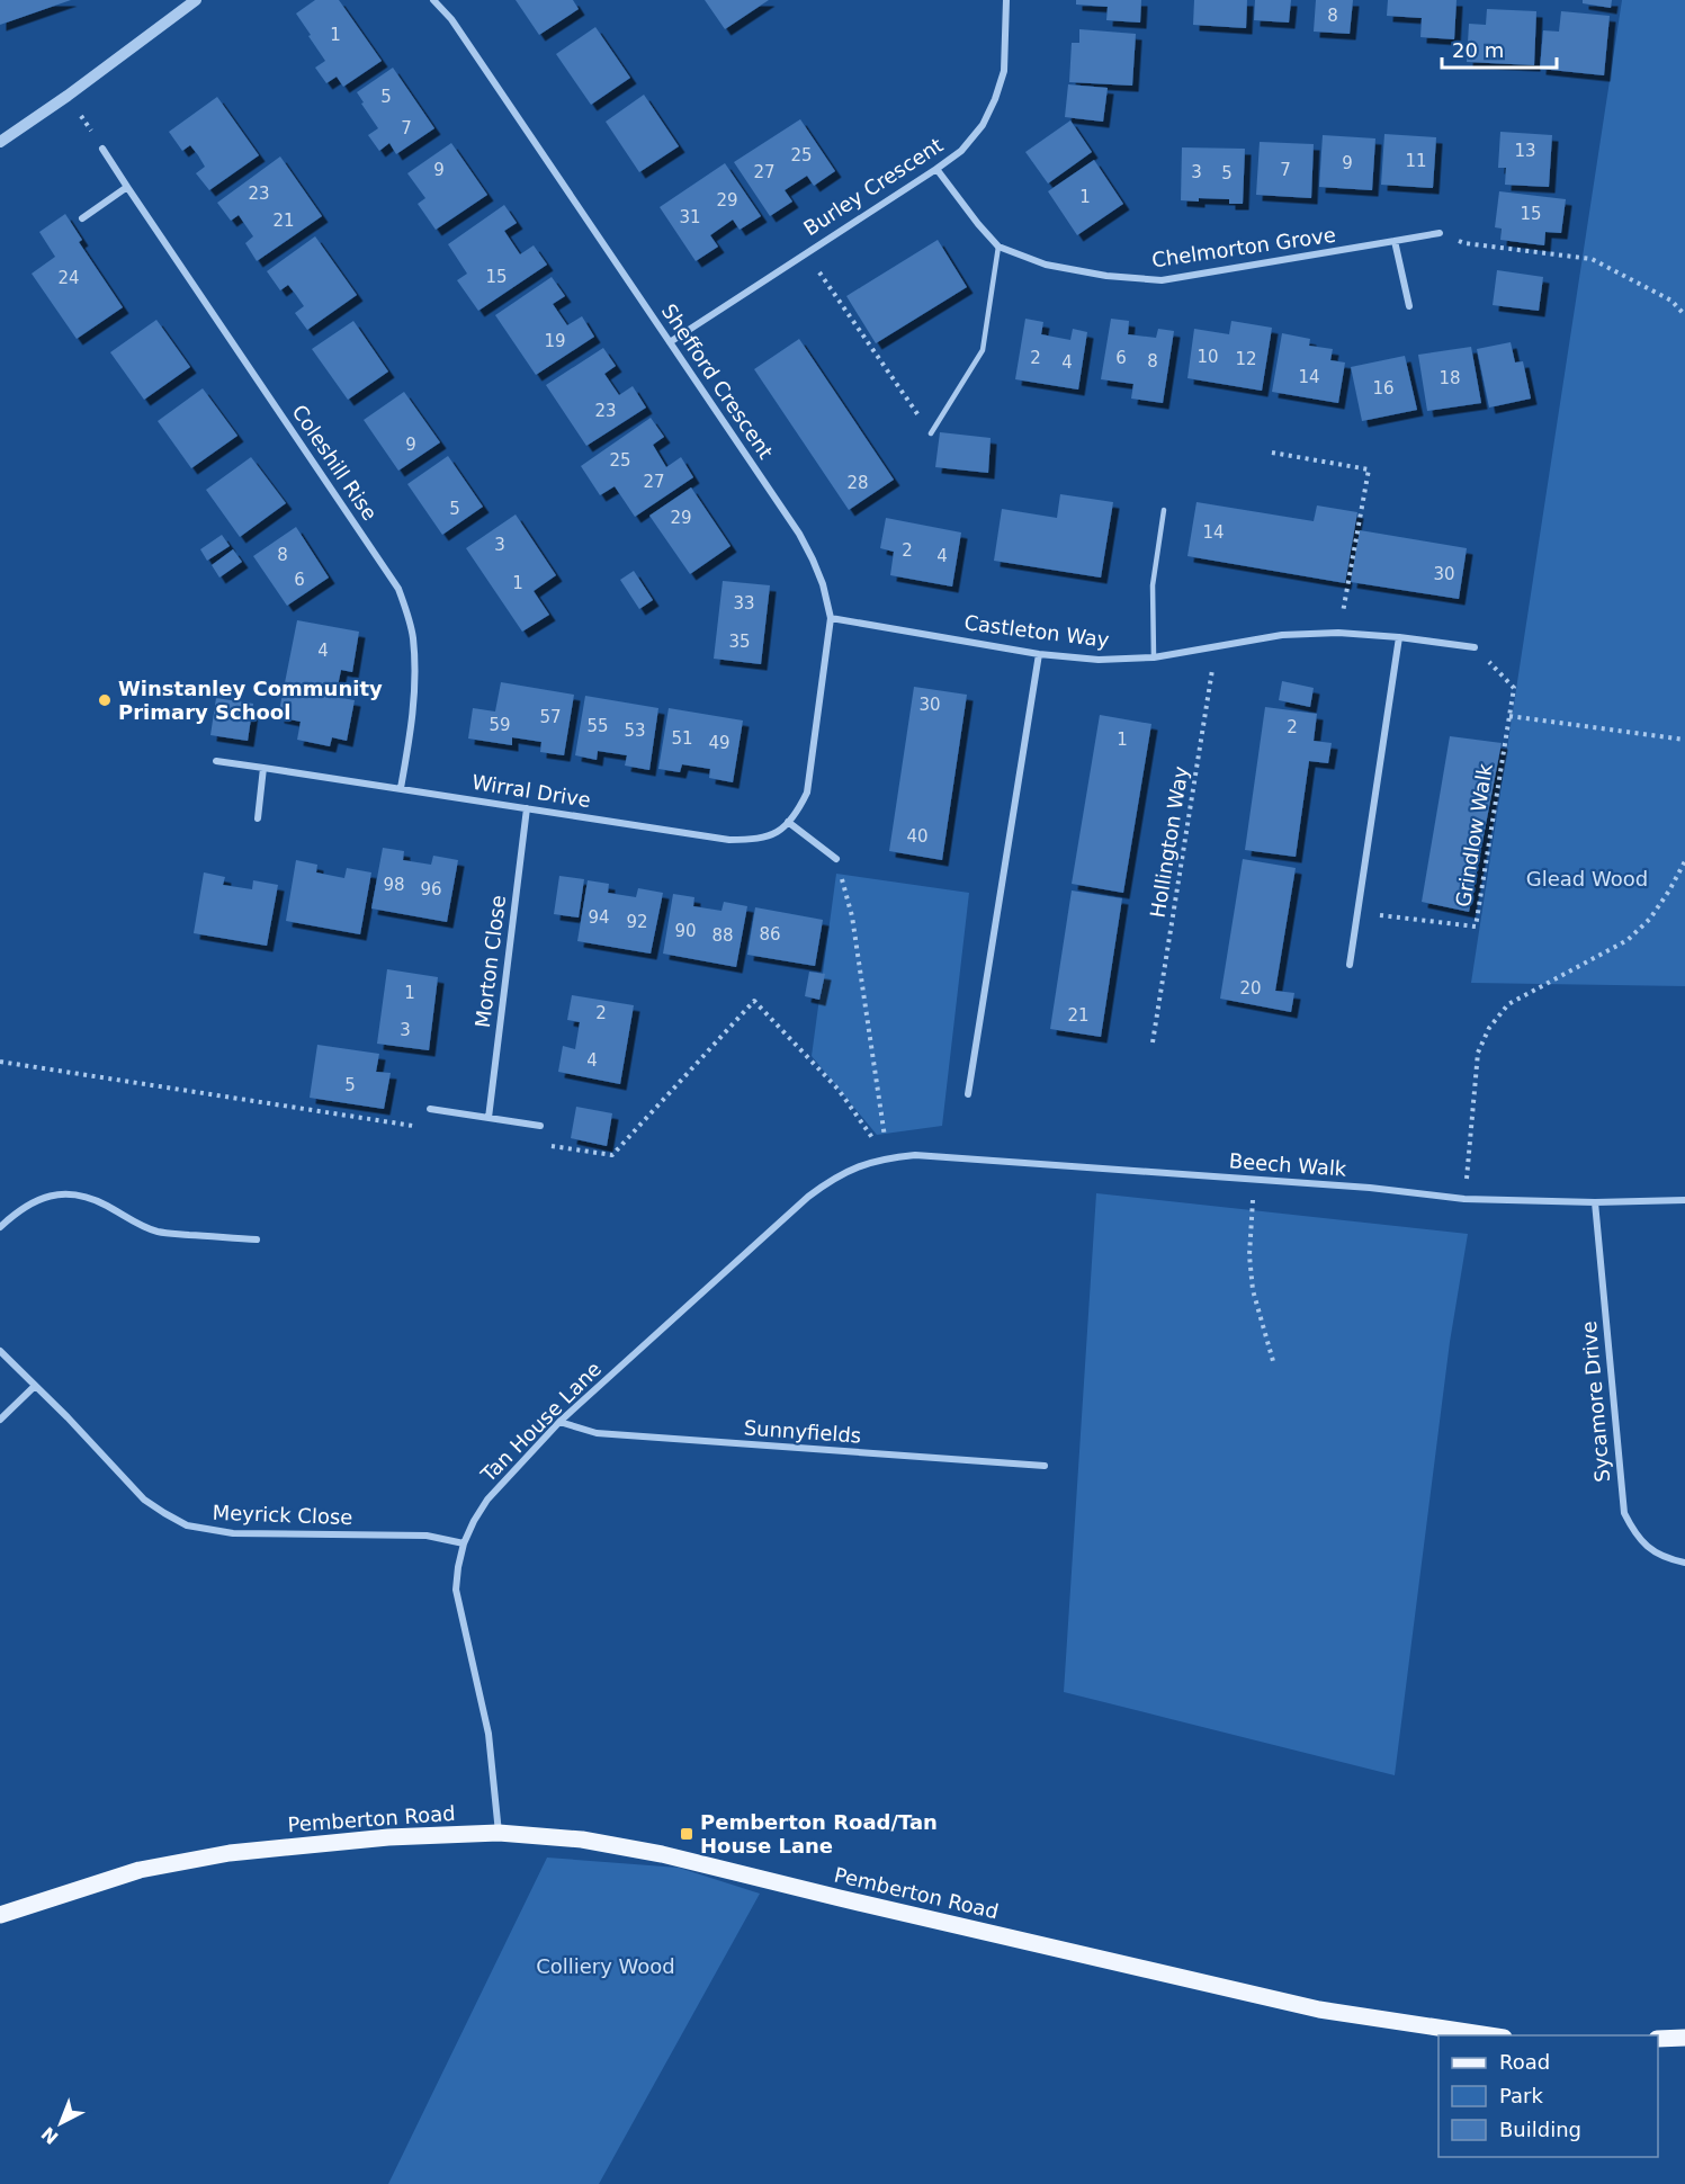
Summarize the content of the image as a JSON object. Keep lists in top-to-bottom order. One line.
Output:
{"streets":{"main road":["Pemberton Road"],"street":["Burley Crescent","Chelmorton Grove","Shefford Crescent","Coleshill Rise","Castleton Way","Wirral Drive","Morton Close","Beech Walk","Sycamore Drive","Tan House Lane","Sunnyfields","Meyrick Close"],"path":["Grindlow Walk","Hollington Way"]},"crossings":[["Burley Crescent","Chelmorton Grove"],["Burley Crescent","Shefford Crescent"],["Shefford Crescent","Castleton Way"],["Shefford Crescent","Wirral Drive"],["Coleshill Rise","Wirral Drive"],["Castleton Way","Grindlow Walk"],["Castleton Way","Hollington Way"],["Wirral Drive","Morton Close"],["Beech Walk","Sycamore Drive"],["Beech Walk","Tan House Lane"],["Tan House Lane","Sunnyfields"],["Tan House Lane","Meyrick Close"],["Tan House Lane","Pemberton Road"]],"parks":["Glead Wood","Colliery Wood"],"places":{"other":["Winstanley Community Primary School"],"transit":["Pemberton Road/Tan House Lane"]},"house_numbers":["8","1","5","7","13","25","11","9","9","7","27","3","5","23","1","29","15","31","21","15","24","19","10","2","6","12","8","4","14","18","16","23","9","25","27","28","5","29","14","3","2","8","4","30","6","1","33","35","4","30","57","59","55","2","53","51","1","49","40","98","96","94","92","90","86","88","20","1","2","21","3","4","5"],"legend":["Road","Park","Building"],"scale_bar":"20 m","north":"bottom left"}
